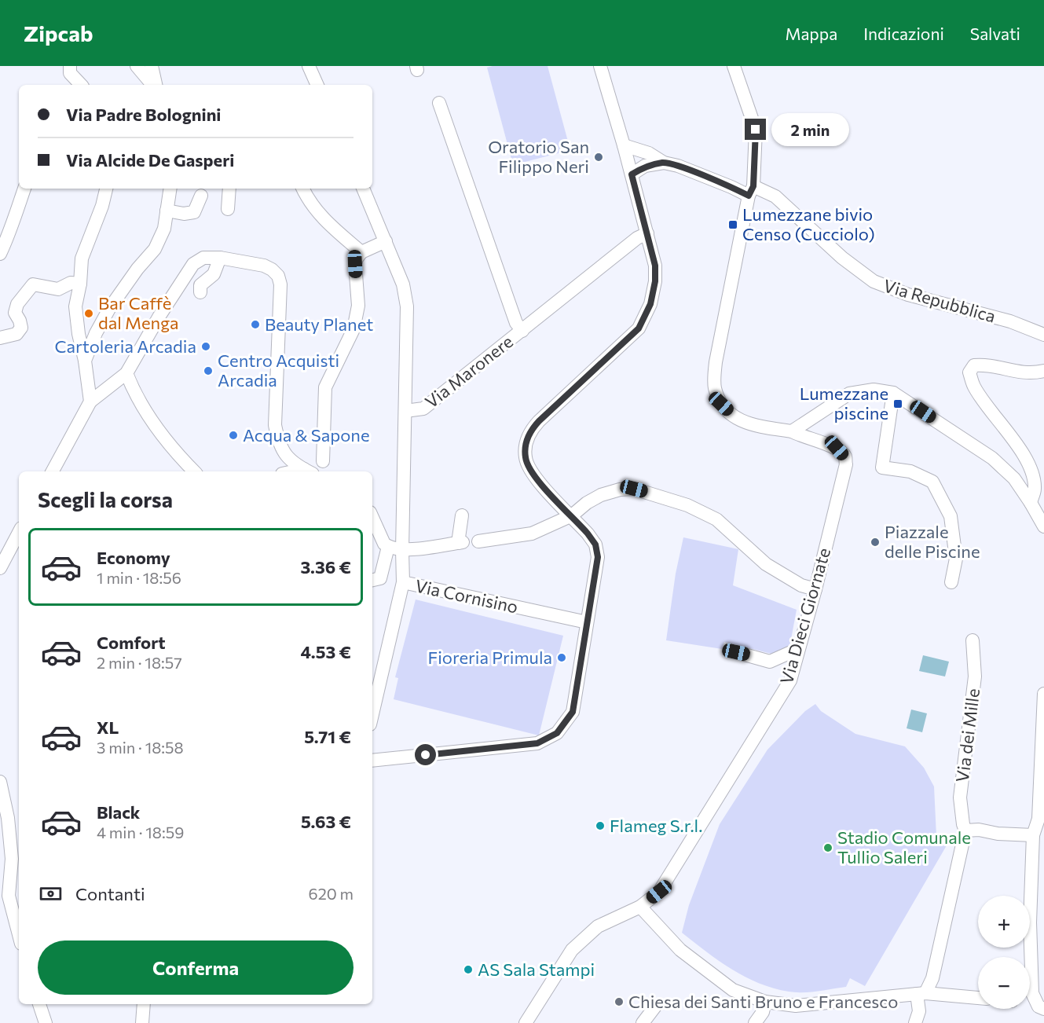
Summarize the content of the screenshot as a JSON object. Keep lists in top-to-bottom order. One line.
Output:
{"streets":{"street":["Via Repubblica","Via Maronere","Via Cornisino","Via Dieci Giornate","Via dei Mille"]},"crossings":[["Via Maronere","Via Cornisino"]],"places":{"other":["Oratorio San Filippo Neri","Bar Caffè dal Menga","Beauty Planet","Cartoleria Arcadia","Centro Acquisti Arcadia","Acqua & Sapone","Piazzale delle Piscine","Fioreria Primula","Flameg S.r.l.","Stadio Comunale Tullio Saleri","AS Sala Stampi","Chiesa dei Santi Bruno e Francesco"],"transit":["Lumezzane bivio Censo (Cucciolo)","Lumezzane piscine"]},"page":{"header":"Zipcab","nav":["Mappa","Indicazioni","Salvati"],"banner":["Via Padre Bolognini","Via Alcide De Gasperi"],"bubble":"2 min","heading":"Scegli la corsa","list":[{"name":"Economy","note":"1 min · 18:56","value":"3.36 €"},{"name":"Comfort","note":"2 min · 18:57","value":"4.53 €"},{"name":"XL","note":"3 min · 18:58","value":"5.71 €"},{"name":"Black","note":"4 min · 18:59","value":"5.63 €"}],"pay":["Contanti","620 m"],"map_buttons":["+","−"],"buttons":"Conferma"}}
